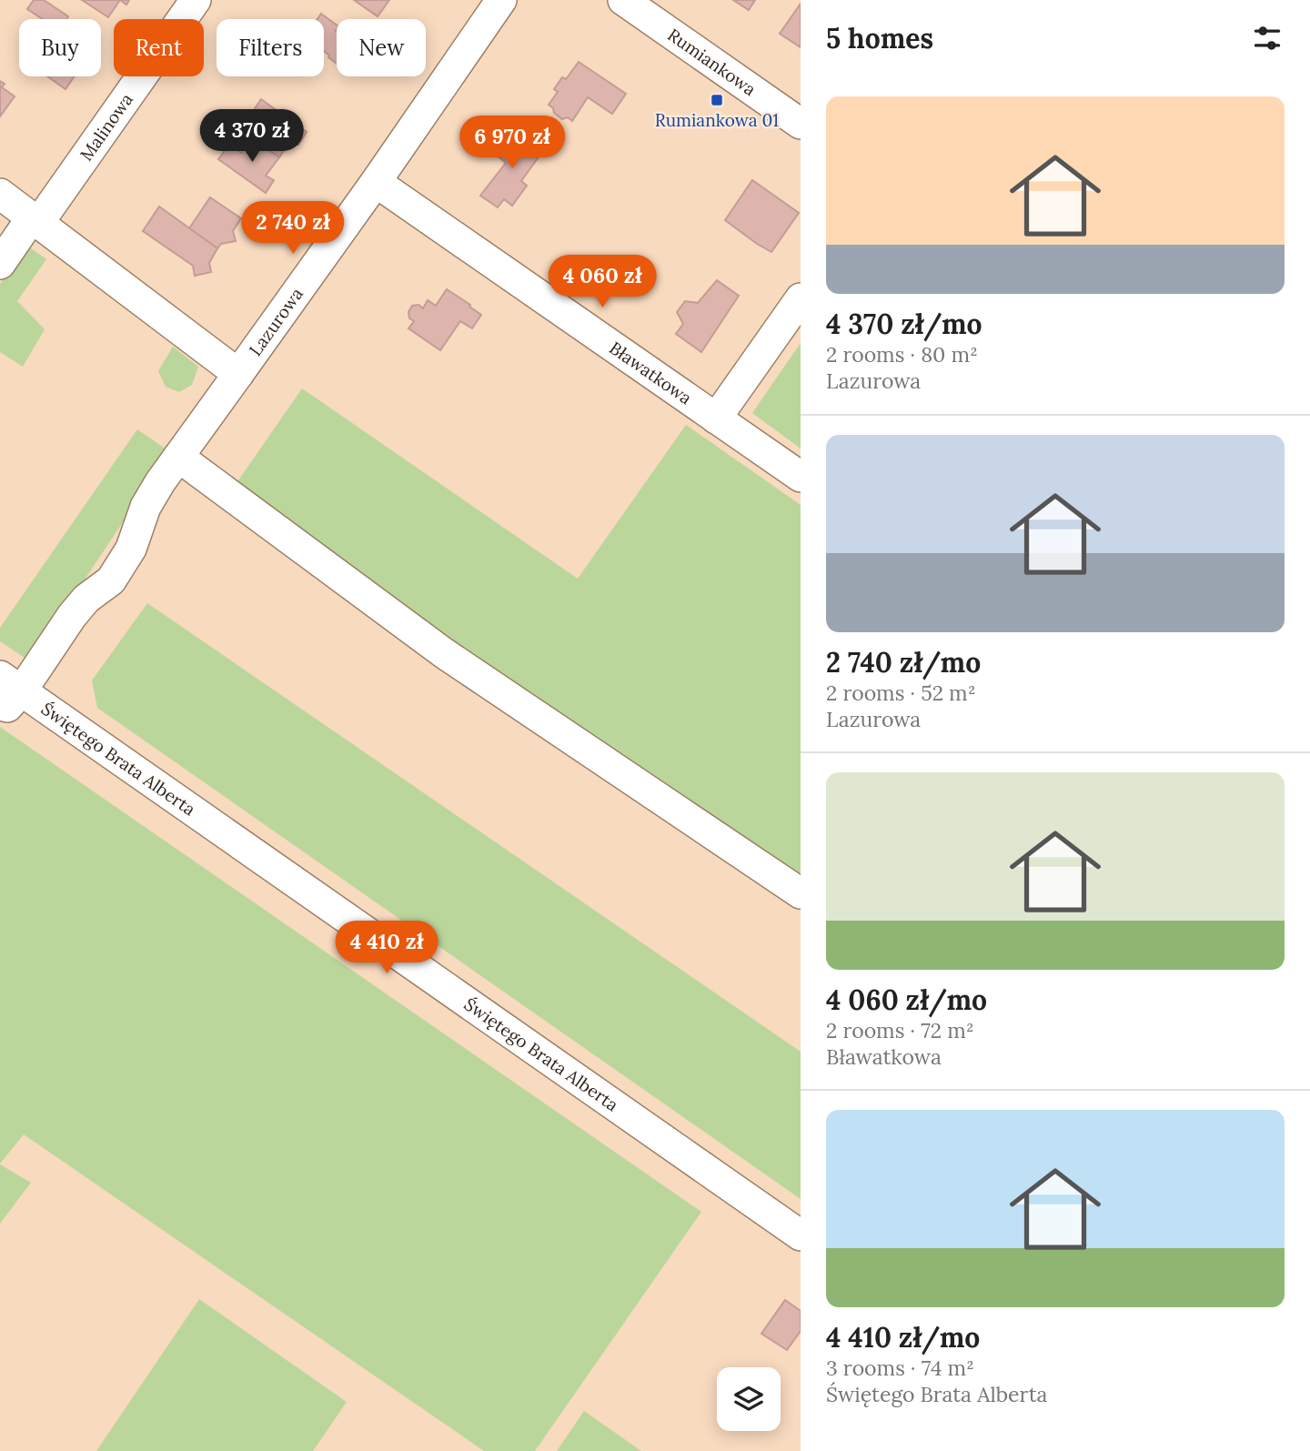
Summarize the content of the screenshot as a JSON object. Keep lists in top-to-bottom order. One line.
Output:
{"streets":{"street":["Rumiankowa","Malinowa","Lazurowa","Bławatkowa","Świętego Brata Alberta"]},"crossings":[["Malinowa","Lazurowa"],["Lazurowa","Bławatkowa"]],"places":{"transit":["Rumiankowa 01"]},"page":{"heading":"5 homes","chip":["Buy","Rent","Filters","New"],"list":[{"name":"4 370 zł/mo","note":"2 rooms · 80 m² · Lazurowa"},{"name":"2 740 zł/mo","note":"2 rooms · 52 m² · Lazurowa"},{"name":"4 060 zł/mo","note":"2 rooms · 72 m² · Bławatkowa"},{"name":"4 410 zł/mo","note":"3 rooms · 74 m² · Świętego Brata Alberta"}],"price":["4 370 zł","6 970 zł","2 740 zł","4 060 zł","4 410 zł"]}}
